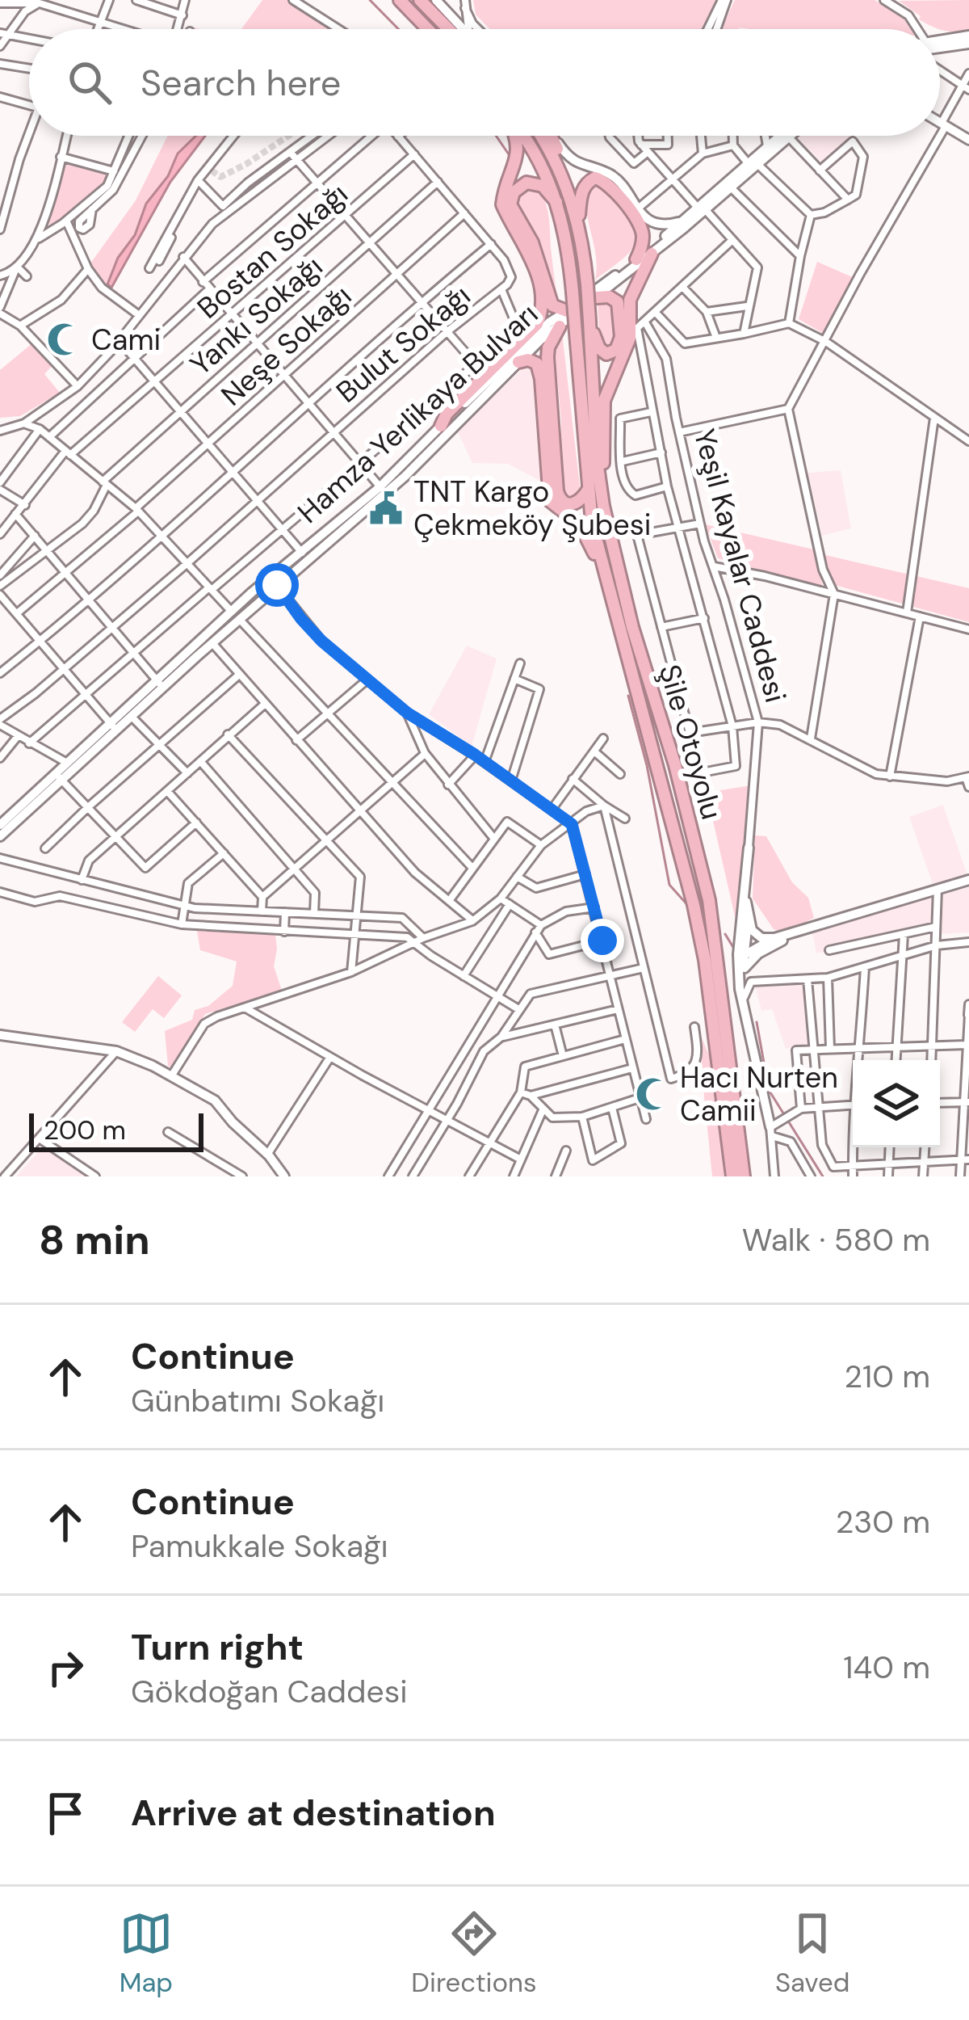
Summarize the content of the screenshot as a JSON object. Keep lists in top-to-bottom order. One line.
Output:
{"streets":{"highway":["Şile Otoyolu"],"main road":["Hamza Yerlikaya Bulvarı","Yeşil Kayalar Caddesi"],"street":["Bostan Sokağı","Yankı Sokağı","Bulut Sokağı","Neşe Sokağı"]},"crossings":[["Bostan Sokağı","Bulut Sokağı"],["Yankı Sokağı","Bulut Sokağı"],["Bulut Sokağı","Neşe Sokağı"]],"places":{"mosque":["Cami","Hacı Nurten Camii"],"public building":["TNT Kargo Çekmeköy Şubesi"]},"scale_bar":"200 m","page":{"search":"Search here","scale":"200 m","heading":["8 min","Walk · 580 m"],"list":[["Continue","Günbatımı Sokağı","210 m"],["Continue","Pamukkale Sokağı","230 m"],["Turn right","Gökdoğan Caddesi","140 m"],"Arrive at destination"],"nav":["Map","Directions","Saved"]}}
